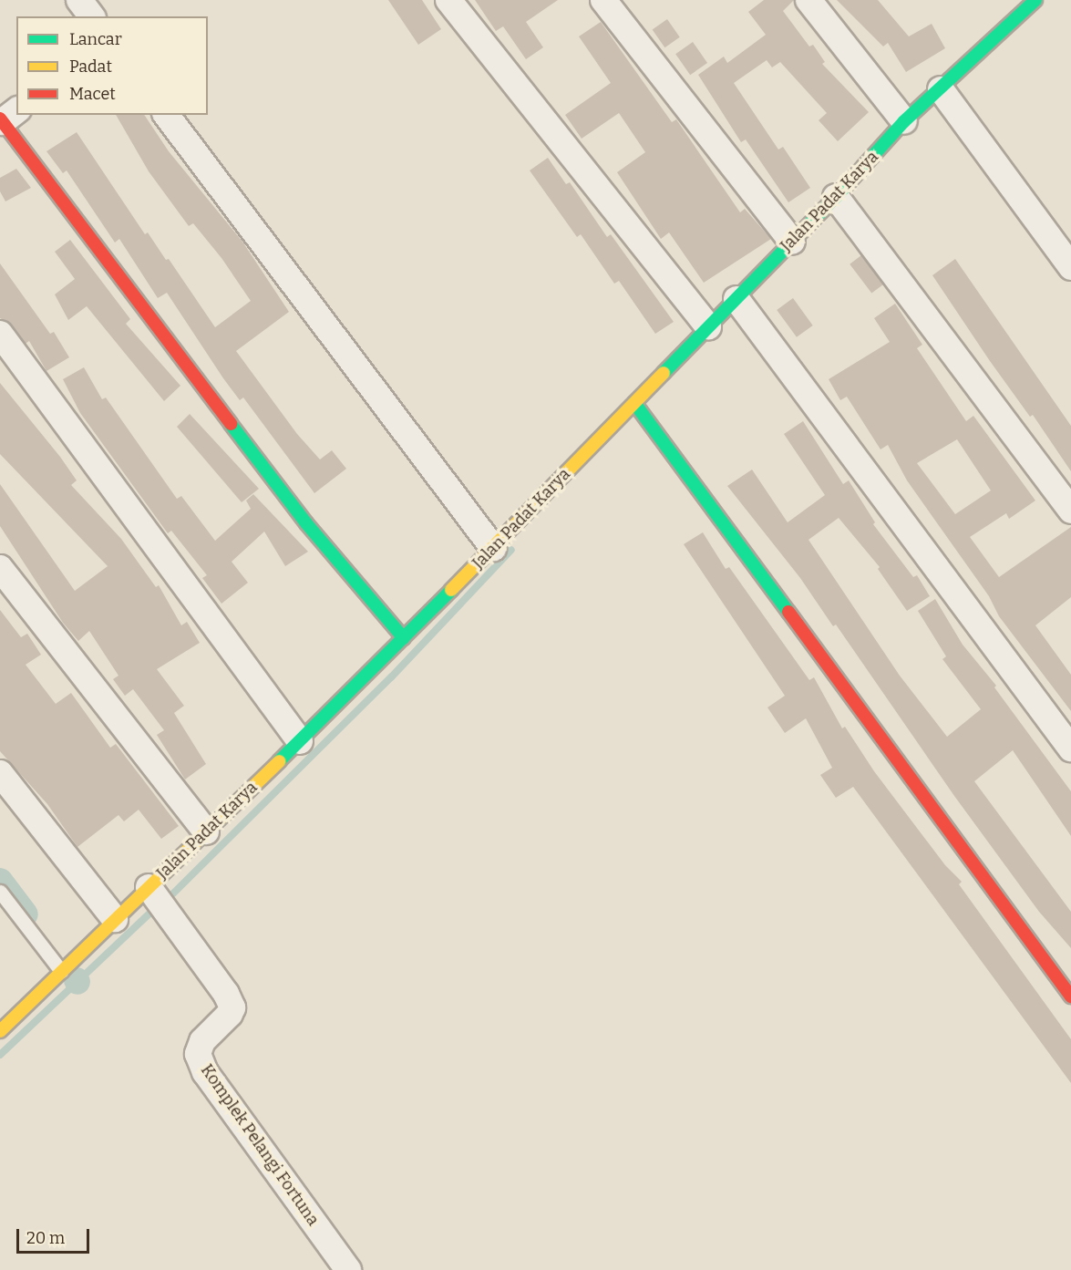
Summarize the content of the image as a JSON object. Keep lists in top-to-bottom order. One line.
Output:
{"streets":{"street":["Jalan Padat Karya","Komplek Pelangi Fortuna"]},"crossings":[["Jalan Padat Karya","Komplek Pelangi Fortuna"]],"legend":["Lancar","Padat","Macet"],"scale_bar":"20 m"}
